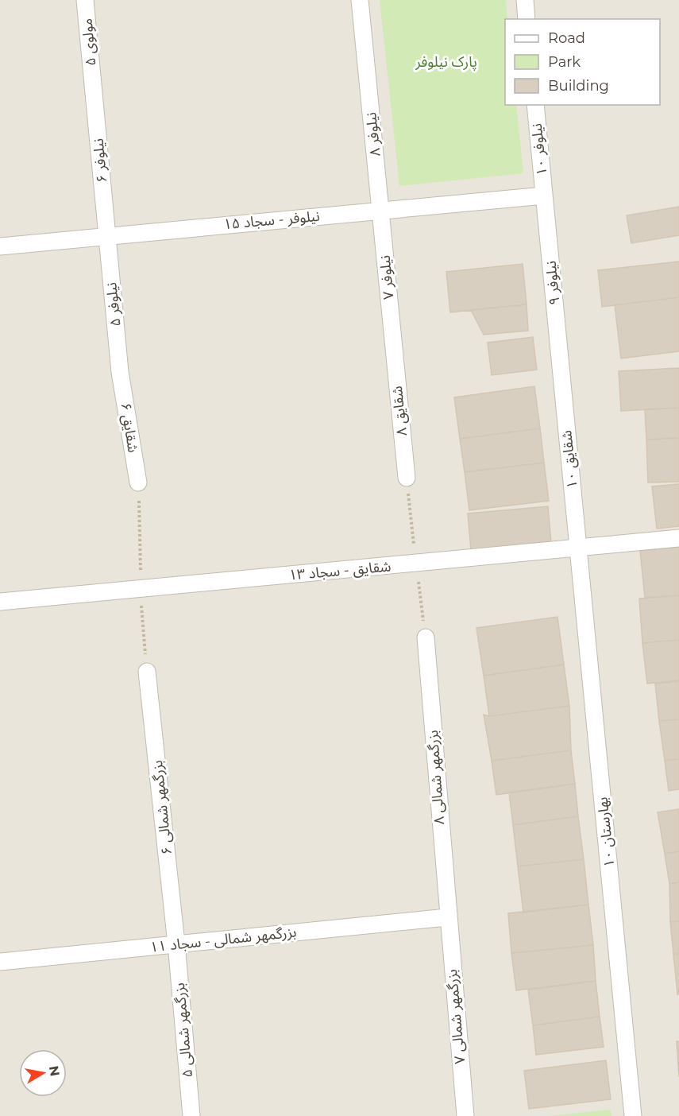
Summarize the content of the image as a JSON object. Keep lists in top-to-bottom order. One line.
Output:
{"streets":{"street":["مولوی ۵","نیلوفر ۸","نیلوفر ۱۰","نیلوفر ۶","نیلوفر - سجاد ۱۵","نیلوفر ۷","نیلوفر ۹","نیلوفر ۵","شقایق ۸","شقایق ۶","شقایق ۱۰","شقایق - سجاد ۱۳","بزرگمهر شمالی ۸","بزرگمهر شمالی ۶","بهارستان ۱۰","بزرگمهر شمالی - سجاد ۱۱","بزرگمهر شمالی ۷","بزرگمهر شمالی ۵"]},"crossings":[["مولوی ۵","نیلوفر ۶"],["نیلوفر ۸","نیلوفر - سجاد ۱۵"],["نیلوفر ۸","نیلوفر ۷"],["نیلوفر ۱۰","نیلوفر - سجاد ۱۵"],["نیلوفر ۱۰","نیلوفر ۹"],["نیلوفر ۶","نیلوفر - سجاد ۱۵"],["نیلوفر ۶","نیلوفر ۵"],["نیلوفر - سجاد ۱۵","نیلوفر ۷"],["نیلوفر - سجاد ۱۵","نیلوفر ۹"],["نیلوفر - سجاد ۱۵","نیلوفر ۵"],["نیلوفر ۷","شقایق ۸"],["نیلوفر ۹","شقایق ۱۰"],["نیلوفر ۵","شقایق ۶"],["شقایق ۱۰","شقایق - سجاد ۱۳"],["شقایق ۱۰","بهارستان ۱۰"],["شقایق - سجاد ۱۳","بهارستان ۱۰"],["بزرگمهر شمالی ۸","بزرگمهر شمالی - سجاد ۱۱"],["بزرگمهر شمالی ۸","بزرگمهر شمالی ۷"],["بزرگمهر شمالی ۶","بزرگمهر شمالی - سجاد ۱۱"],["بزرگمهر شمالی ۶","بزرگمهر شمالی ۵"],["بزرگمهر شمالی - سجاد ۱۱","بزرگمهر شمالی ۷"],["بزرگمهر شمالی - سجاد ۱۱","بزرگمهر شمالی ۵"]],"parks":["پارک نیلوفر"],"legend":["Road","Park","Building"],"north":"right"}
